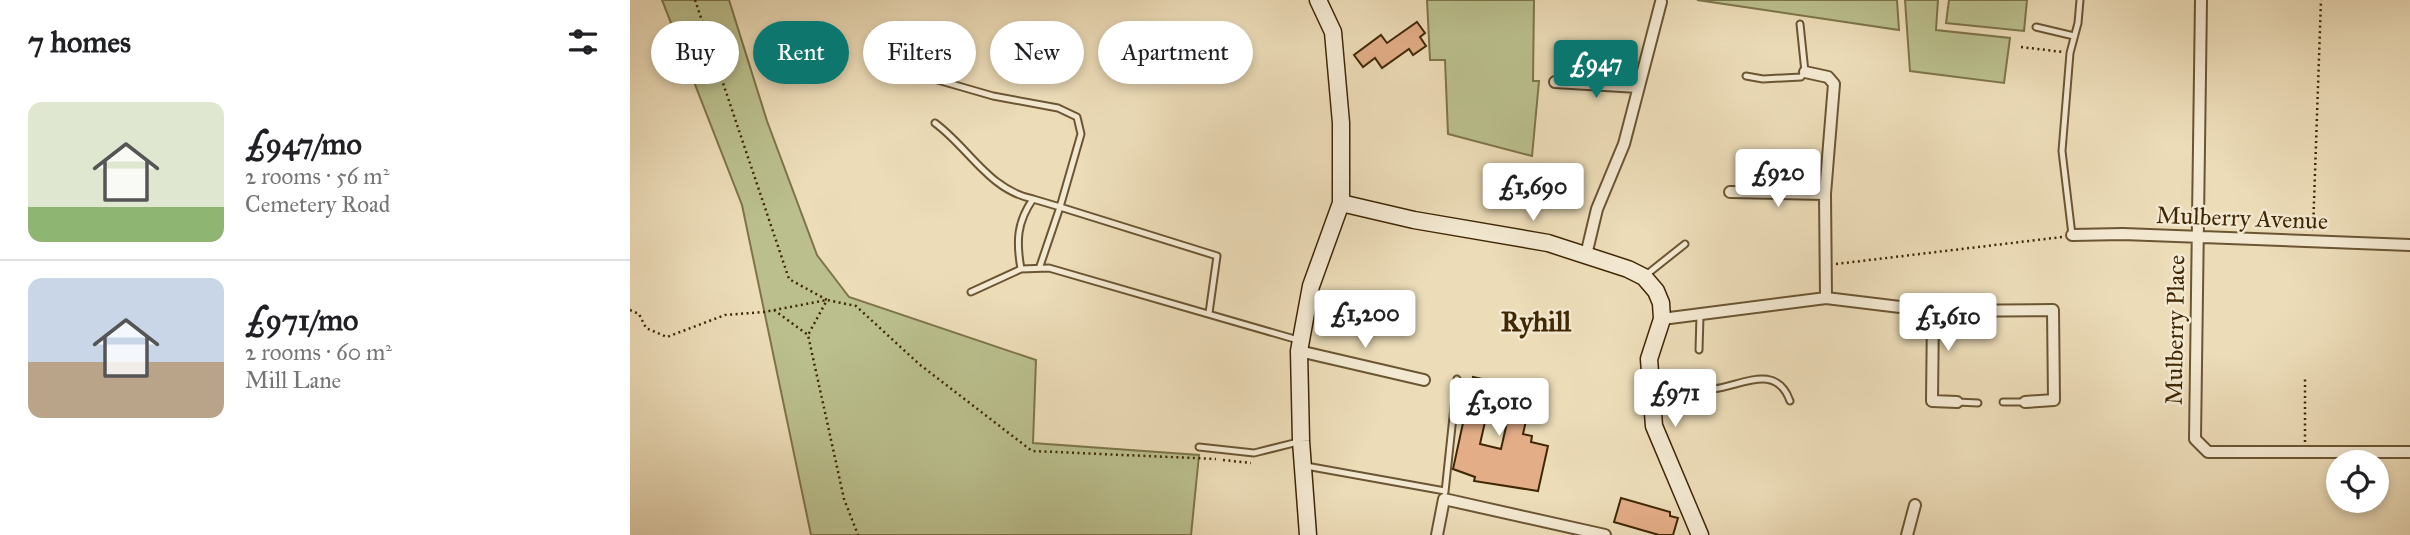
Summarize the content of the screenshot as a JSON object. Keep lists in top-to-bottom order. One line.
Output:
{"streets":{"street":["Mulberry Avenue","Mulberry Place"]},"crossings":[["Mulberry Avenue","Mulberry Place"]],"districts":["Ryhill"],"page":{"heading":"7 homes","chip":["Buy","Rent","Filters","New","Apartment"],"price":["£947","£920","£1,690","£1,200","£1,610","£971","£1,010"],"list":[{"name":"£947/mo","note":"2 rooms · 56 m² · Cemetery Road"},{"name":"£971/mo","note":"2 rooms · 60 m² · Mill Lane"}]}}
